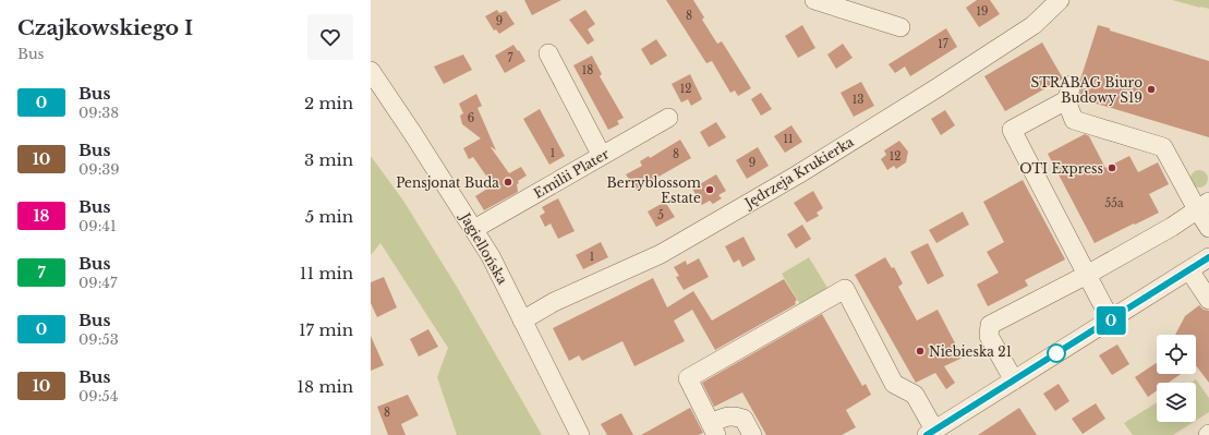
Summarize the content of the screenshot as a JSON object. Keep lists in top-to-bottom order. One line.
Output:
{"streets":{"street":["Jędrzeja Krukierka","Emilii Plater","Jagiellońska"]},"crossings":[["Jędrzeja Krukierka","Jagiellońska"],["Emilii Plater","Jagiellońska"]],"places":["STRABAG Biuro Budowy S19","OTI Express","Pensjonat Buda","Berryblossom Estate","Niebieska 21"],"lines":["bus line 0"],"house_numbers":["19","8","9","17","7","18","12","13","6","11","1","8","12","9","55a","5","1","8"],"page":{"heading":["Czajkowskiego I","Bus"],"on_map":"0","list":[{"mark":"0","name":"Bus","note":"09:38","value":"2 min"},{"mark":"10","name":"Bus","note":"09:39","value":"3 min"},{"mark":"18","name":"Bus","note":"09:41","value":"5 min"},{"mark":"7","name":"Bus","note":"09:47","value":"11 min"},{"mark":"0","name":"Bus","note":"09:53","value":"17 min"},{"mark":"10","name":"Bus","note":"09:54","value":"18 min"}]}}
